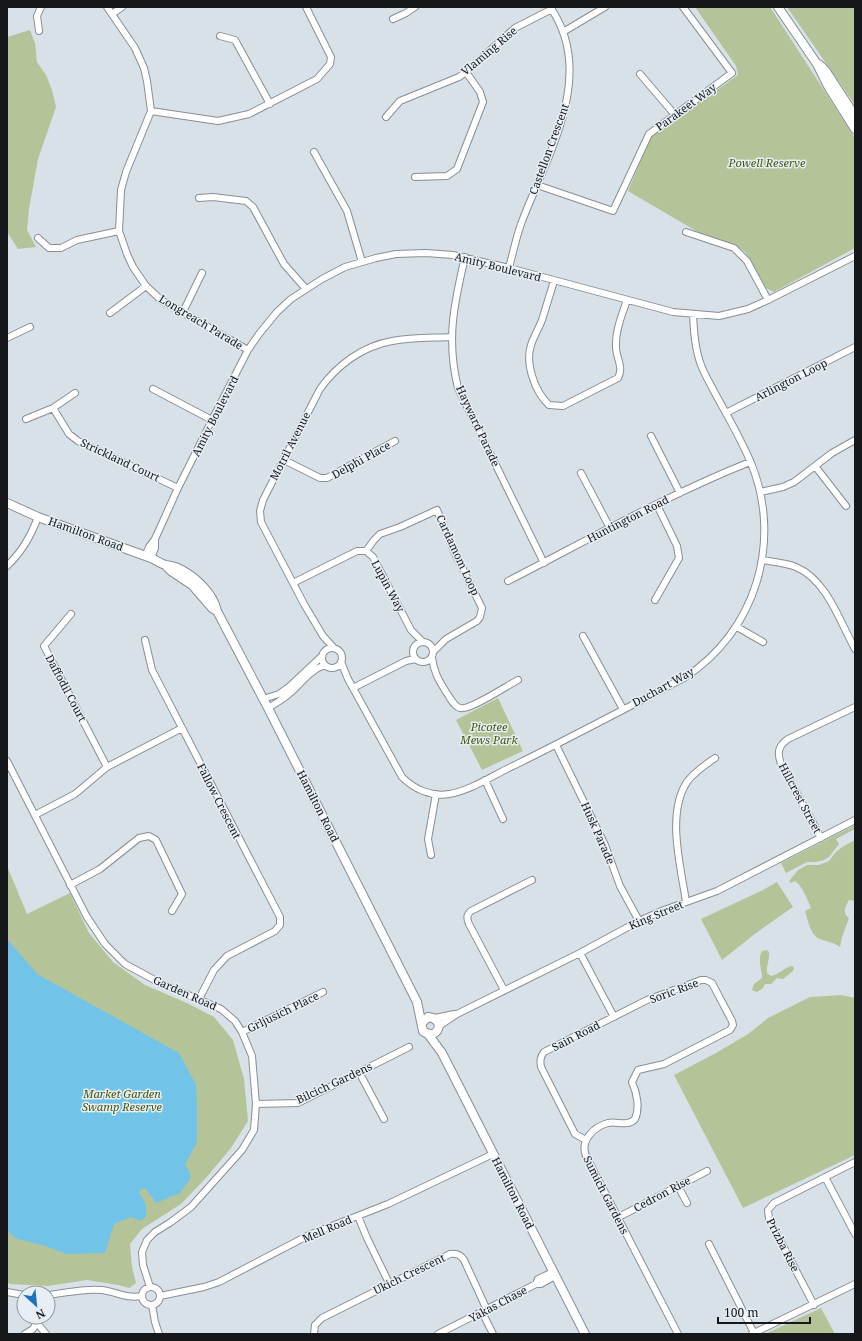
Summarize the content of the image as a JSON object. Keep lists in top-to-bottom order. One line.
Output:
{"streets":{"main road":["Hamilton Road"],"street":["Vlaming Rise","Parakeet Way","Castellon Crescent","Amity Boulevard","Longreach Parade","Arlington Loop","Hayward Parade","Motril Avenue","Strickland Court","Delphi Place","Huntington Road","Cardamom Loop","Lupin Way","Duchart Way","Daffodil Court","Hillcrest Street","Fallow Crescent","Husk Parade","King Street","Soric Rise","Garden Road","Grljusich Place","Sain Road","Bilcich Gardens","Cedron Rise","Sumich Gardens","Mell Road","Prizba Rise","Ukich Crescent","Yakas Chase"]},"crossings":[["Vlaming Rise","Castellon Crescent"],["Parakeet Way","Castellon Crescent"],["Castellon Crescent","Amity Boulevard"],["Amity Boulevard","Longreach Parade"],["Amity Boulevard","Hayward Parade"],["Amity Boulevard","Strickland Court"],["Amity Boulevard","Hamilton Road"],["Amity Boulevard","Duchart Way"],["Arlington Loop","Duchart Way"],["Hayward Parade","Motril Avenue"],["Hayward Parade","Huntington Road"],["Motril Avenue","Delphi Place"],["Motril Avenue","Lupin Way"],["Motril Avenue","Duchart Way"],["Huntington Road","Duchart Way"],["Hamilton Road","King Street"],["Hamilton Road","Mell Road"],["Hamilton Road","Yakas Chase"],["Cardamom Loop","Lupin Way"],["Duchart Way","Husk Parade"],["Hillcrest Street","King Street"],["Fallow Crescent","Garden Road"],["Husk Parade","King Street"],["Soric Rise","Sain Road"],["Soric Rise","Sumich Gardens"],["Garden Road","Grljusich Place"],["Garden Road","Bilcich Gardens"],["Garden Road","Mell Road"],["Sain Road","Sumich Gardens"],["Cedron Rise","Sumich Gardens"],["Ukich Crescent","Yakas Chase"]],"parks":["Powell Reserve","Picotee Mews Park","Market Garden Swamp Reserve"],"scale_bar":"100 m","north":"bottom right"}
